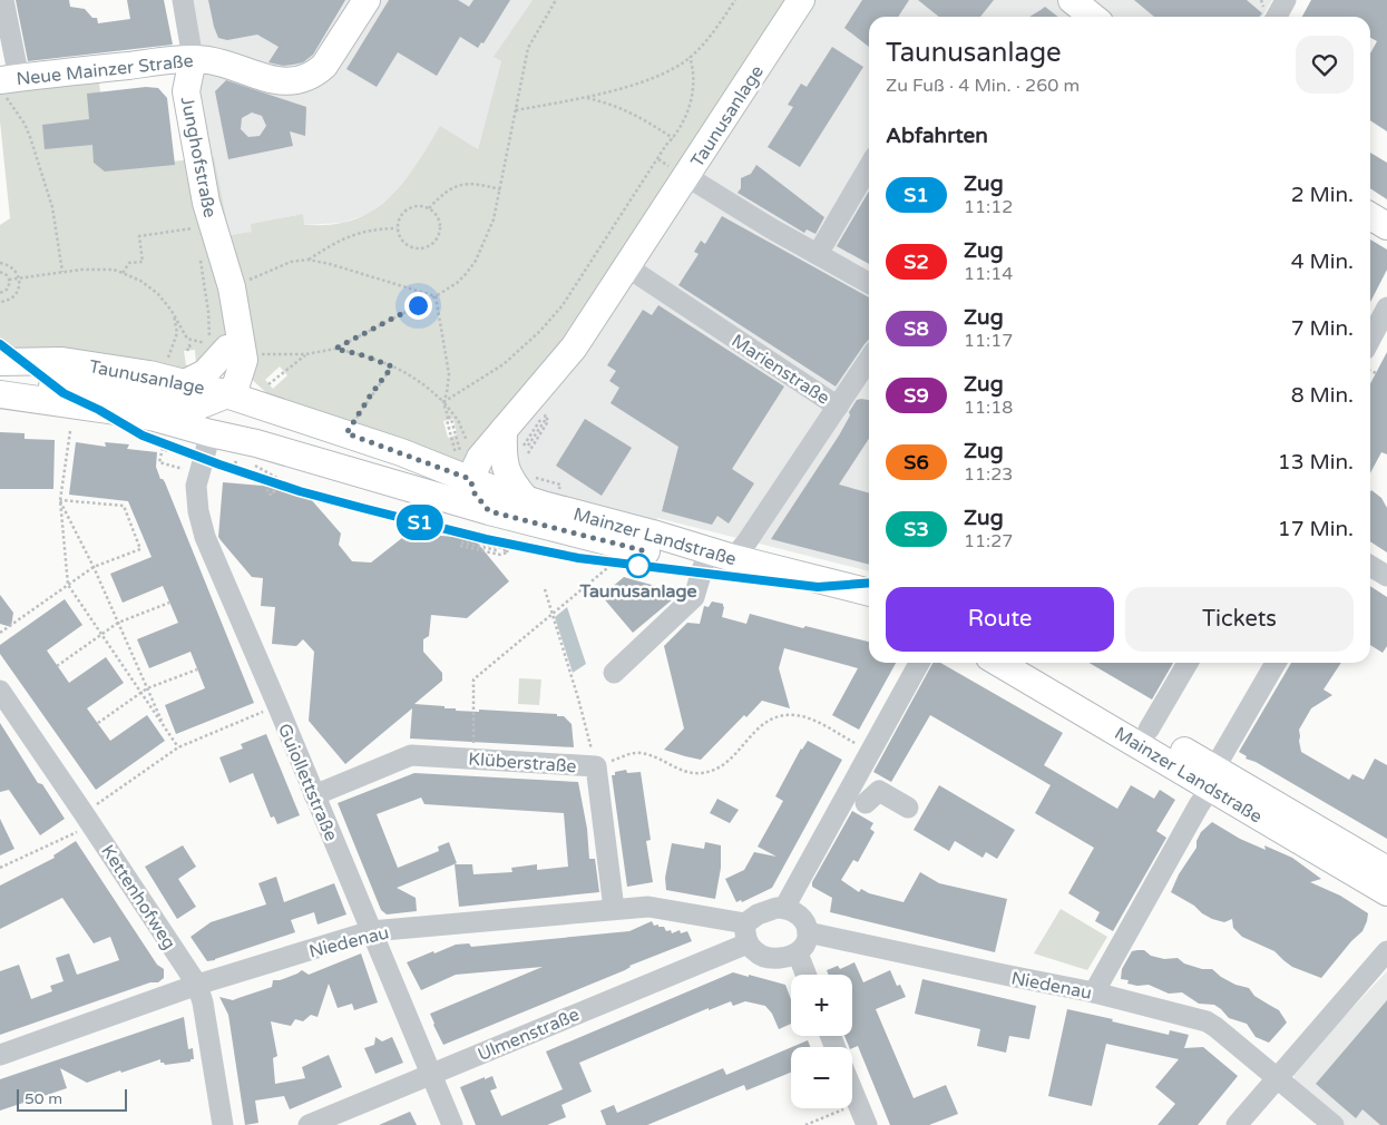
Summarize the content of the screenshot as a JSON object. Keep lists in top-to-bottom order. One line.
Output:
{"streets":{"main road":["Neue Mainzer Straße","Taunusanlage","Junghofstraße","Mainzer Landstraße"],"street":["Marienstraße","Klüberstraße","Guiollettstraße","Kettenhofweg","Niedenau","Ulmenstraße"]},"crossings":[["Neue Mainzer Straße","Junghofstraße"],["Taunusanlage","Marienstraße"],["Taunusanlage","Mainzer Landstraße"],["Taunusanlage","Guiollettstraße"],["Marienstraße","Mainzer Landstraße"],["Klüberstraße","Guiollettstraße"],["Klüberstraße","Niedenau"],["Guiollettstraße","Niedenau"],["Guiollettstraße","Ulmenstraße"],["Kettenhofweg","Niedenau"],["Niedenau","Ulmenstraße"]],"places":["Taunusanlage"],"scale_bar":"50 m","page":{"on_map":"S1","heading":[["Taunusanlage","Zu Fuß · 4 Min. · 260 m"],"Abfahrten"],"list":[{"mark":"S1","name":"Zug","note":"11:12","value":"2 Min."},{"mark":"S2","name":"Zug","note":"11:14","value":"4 Min."},{"mark":"S8","name":"Zug","note":"11:17","value":"7 Min."},{"mark":"S9","name":"Zug","note":"11:18","value":"8 Min."},{"mark":"S6","name":"Zug","note":"11:23","value":"13 Min."},{"mark":"S3","name":"Zug","note":"11:27","value":"17 Min."}],"buttons":["Route","Tickets"],"map_buttons":["+","−"],"scale":"50 m"}}
